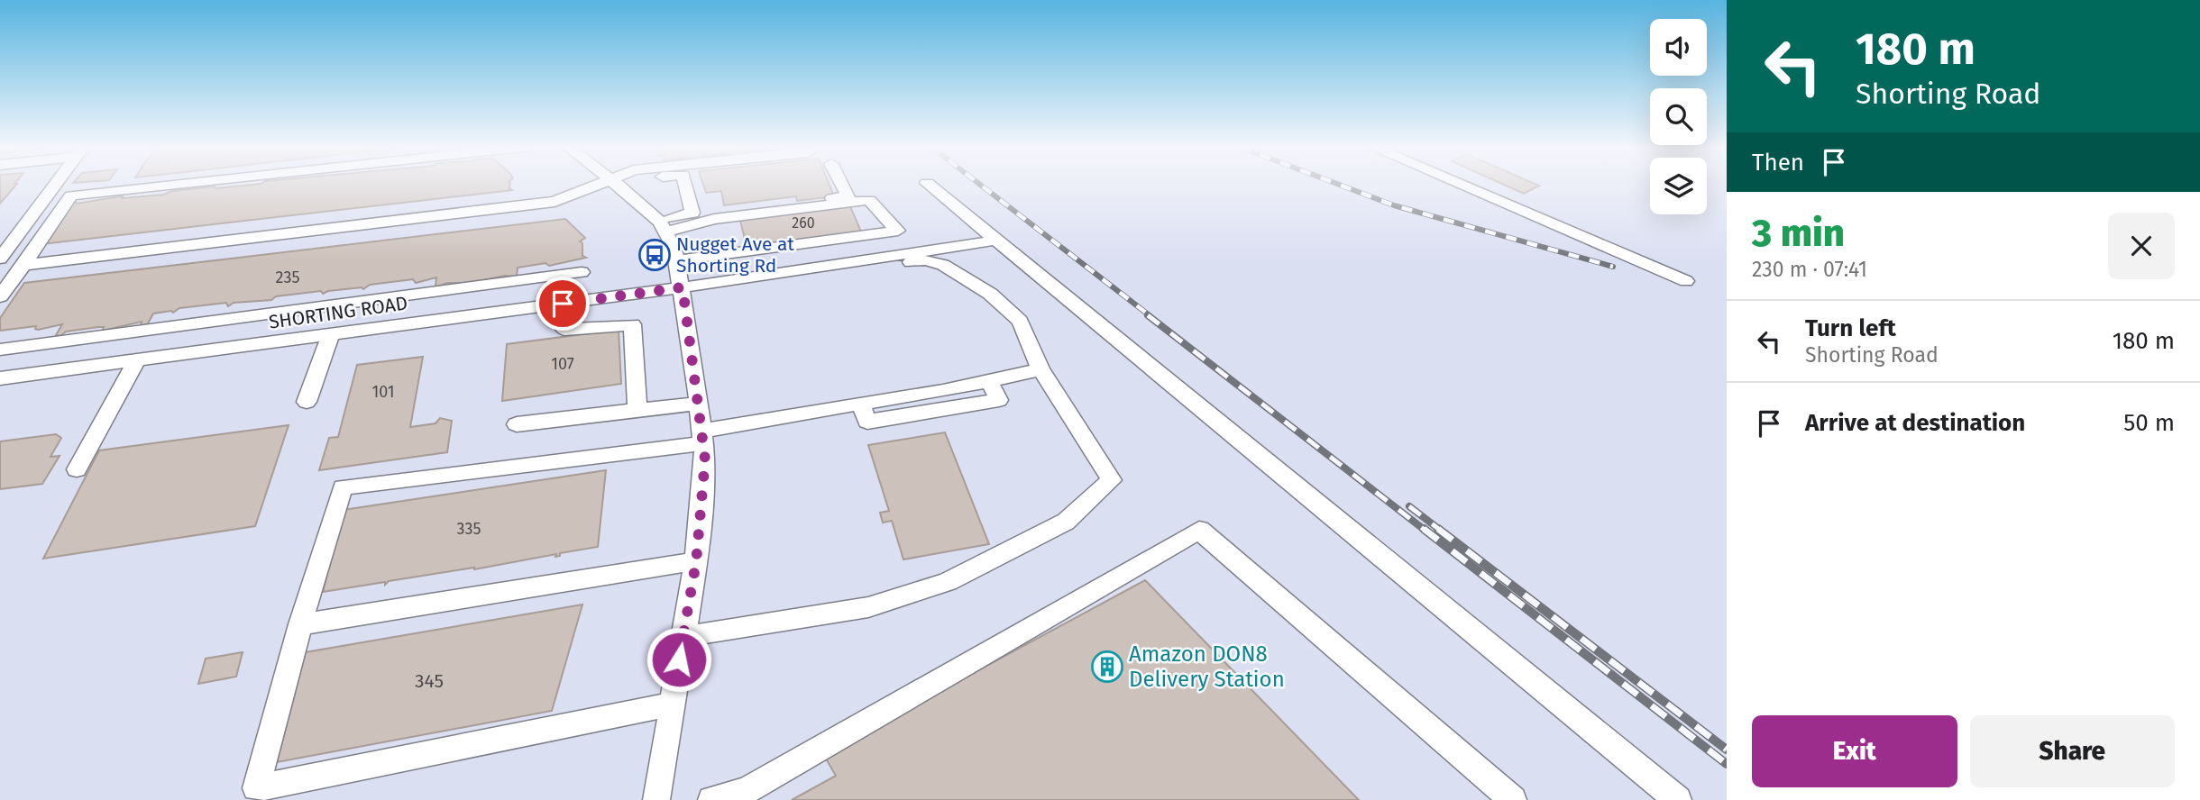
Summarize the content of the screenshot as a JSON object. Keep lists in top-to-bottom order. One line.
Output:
{"streets":{"street":["SHORTING ROAD"]},"places":{"bus stop":["Nugget Ave at Shorting Rd"],"building":["Amazon DON8 Delivery Station"]},"house_numbers":["260","235","107","101","335","345"],"page":{"turn":["180 m","Shorting Road"],"then":"Then","heading":["3 min","230 m · 07:41"],"list":[{"name":"Turn left","note":"Shorting Road","value":"180 m"},{"name":"Arrive at destination","value":"50 m"}],"buttons":["Exit","Share"]}}
